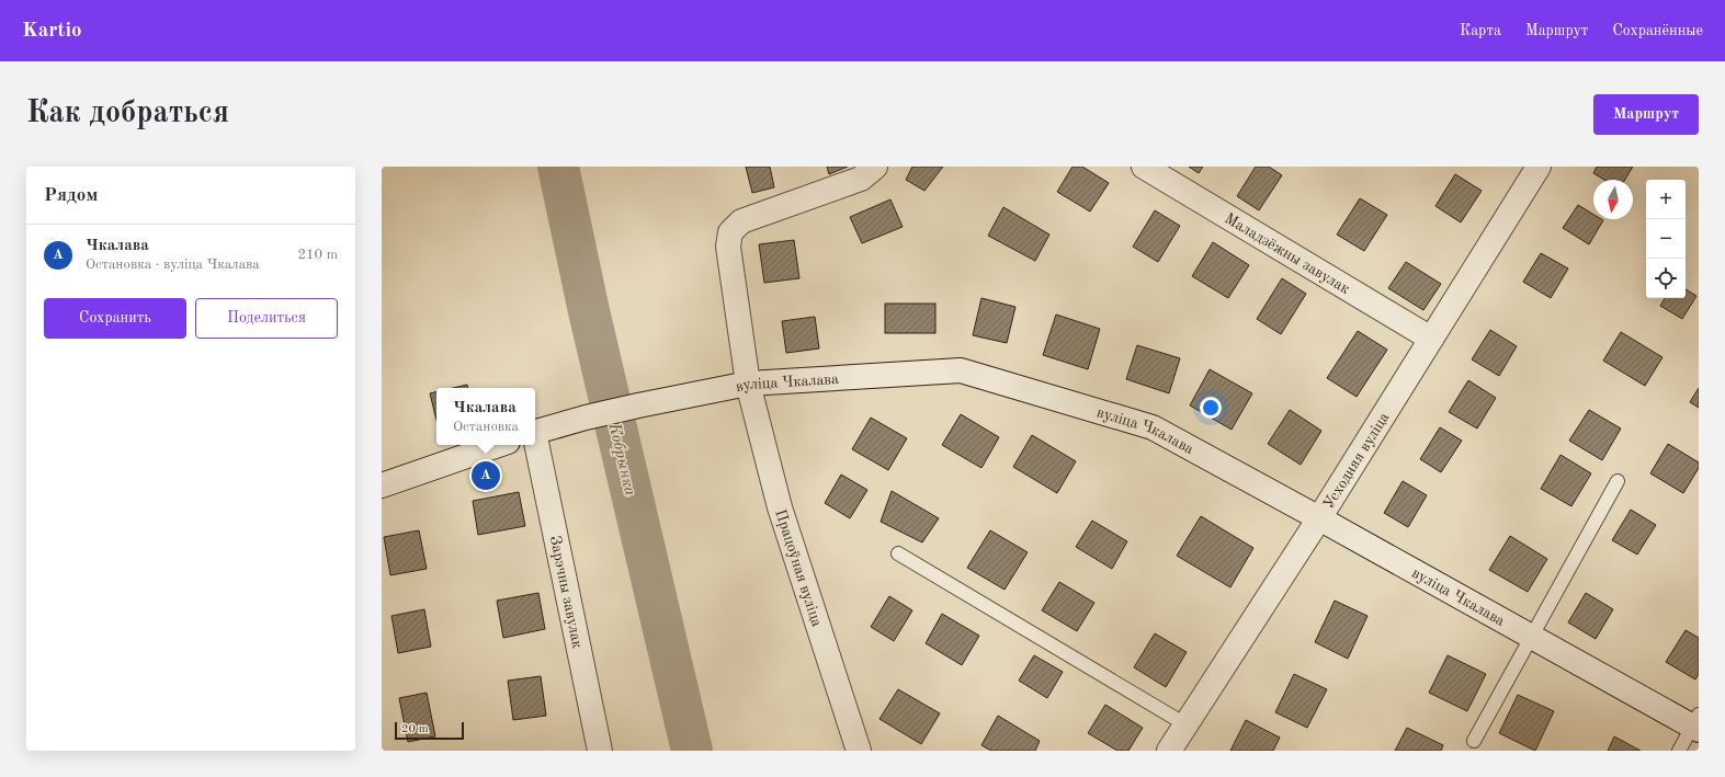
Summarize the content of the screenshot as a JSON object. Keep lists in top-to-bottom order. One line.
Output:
{"streets":{"street":["Маладзёжны завулак","вуліца Чкалава","Усходняя вуліца","Працоўная вуліца","Зарэчны завулак"]},"crossings":[["Маладзёжны завулак","Усходняя вуліца"],["вуліца Чкалава","Усходняя вуліца"],["вуліца Чкалава","Працоўная вуліца"]],"water":["Кобрынка"],"scale_bar":"20 m","north":"bottom","page":{"header":"Kartio","nav":["Карта","Маршрут","Сохранённые"],"buttons":["Маршрут",["Сохранить","Поделиться"]],"title":"Как добраться","heading":"Рядом","map_buttons":["+","−"],"list":[{"mark":"A","name":"Чкалава","note":"Остановка · вуліца Чкалава","value":"210 m"}],"popup":["Чкалава","Остановка"],"pins":"A","scale":"20 m"}}
